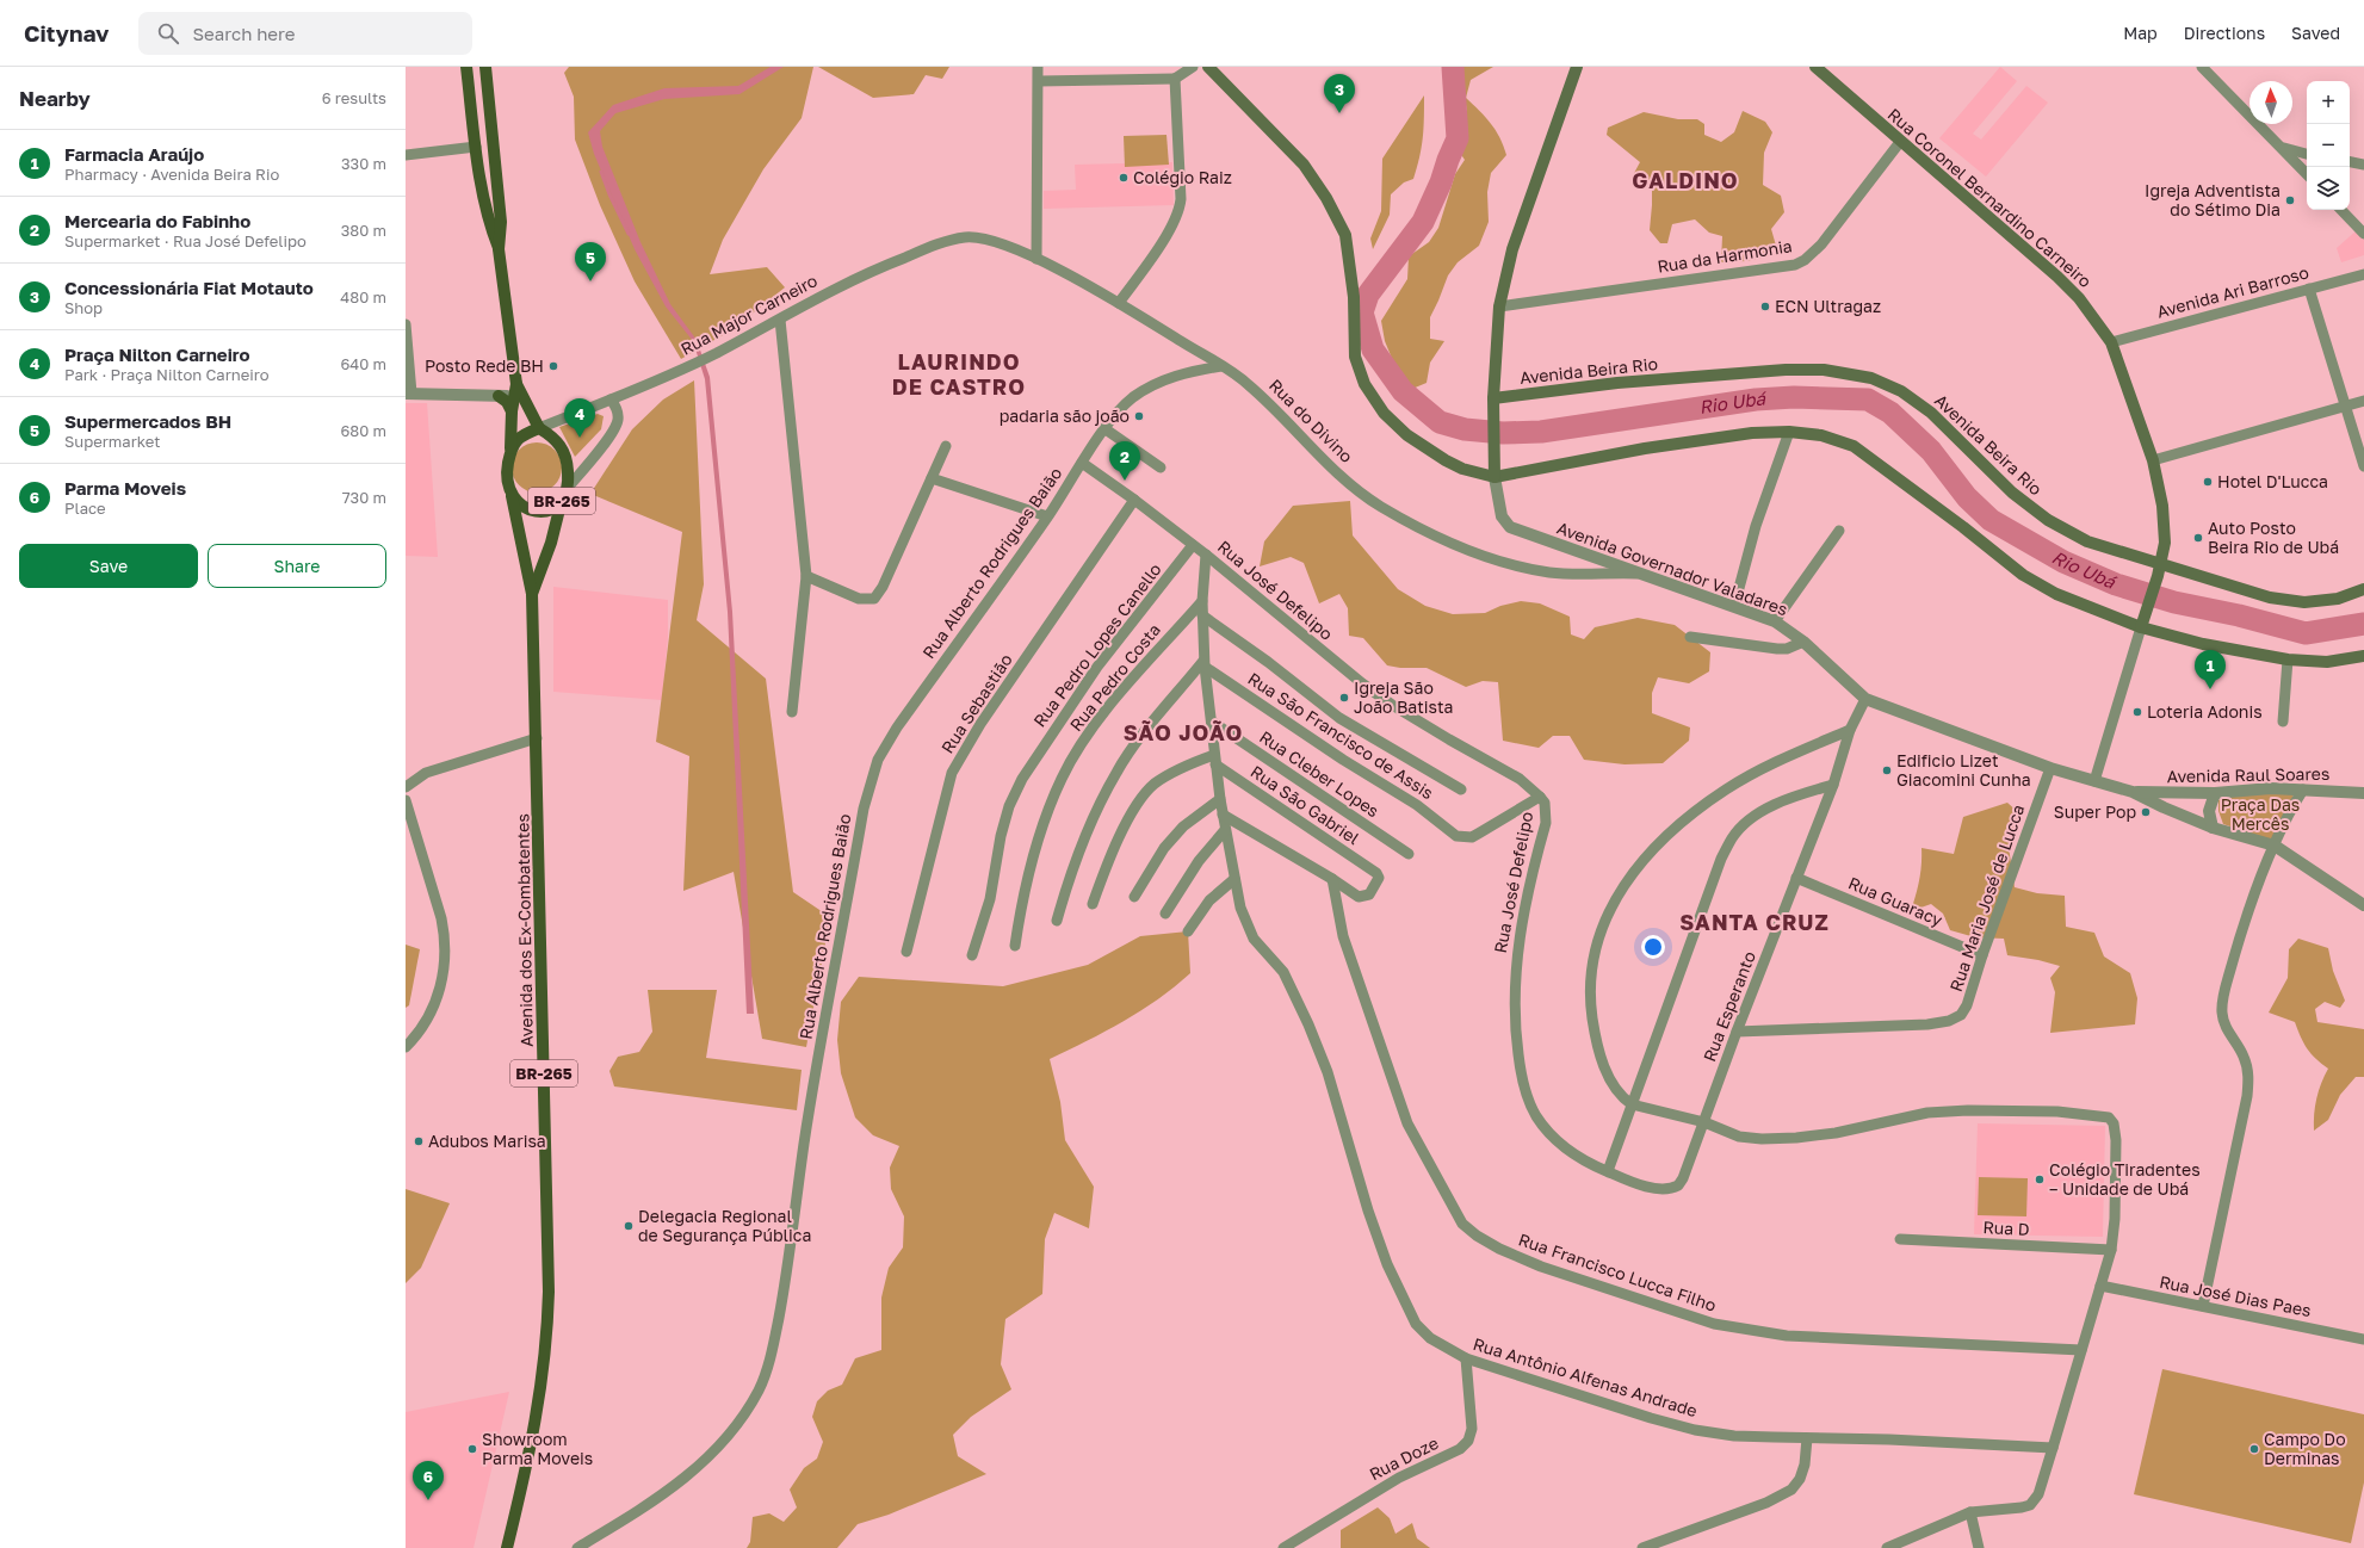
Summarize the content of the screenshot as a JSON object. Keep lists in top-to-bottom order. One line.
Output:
{"streets":{"main road":["Rua Coronel Bernardino Carneiro","Avenida Beira Rio","BR-265","Avenida dos Ex-Combatentes"],"street":["Rua da Harmonia","Avenida Ari Barroso","Rua Major Carneiro","Rua do Divino","Rua Alberto Rodrigues Baião","Avenida Governador Valadares","Rua José Defelipo","Rua Pedro Lopes Canello","Rua Pedro Costa","Rua Sebastião","Rua São Francisco de Assis","Rua Cleber Lopes","Avenida Raul Soares","Rua São Gabriel","Rua Maria José de Lucca","Rua Guaracy","Rua Esperanto","Rua D","Rua Francisco Lucca Filho","Rua José Dias Paes","Rua Antônio Alfenas Andrade","Rua Doze"]},"crossings":[["Rua Coronel Bernardino Carneiro","Rua da Harmonia"],["Rua Coronel Bernardino Carneiro","Avenida Ari Barroso"],["Rua Coronel Bernardino Carneiro","Avenida Beira Rio"],["Rua Major Carneiro","Rua do Divino"],["Rua Major Carneiro","BR-265"],["Rua Major Carneiro","Avenida dos Ex-Combatentes"],["Rua do Divino","Rua Alberto Rodrigues Baião"],["Rua do Divino","Avenida Governador Valadares"],["BR-265","Avenida dos Ex-Combatentes"],["Rua Alberto Rodrigues Baião","Rua José Defelipo"],["Avenida Governador Valadares","Avenida Raul Soares"],["Avenida Governador Valadares","Rua Maria José de Lucca"],["Avenida Governador Valadares","Rua Esperanto"],["Rua José Defelipo","Rua Pedro Lopes Canello"],["Rua José Defelipo","Rua Sebastião"],["Rua José Defelipo","Rua São Francisco de Assis"],["Rua José Defelipo","Rua Esperanto"],["Rua José Defelipo","Rua Antônio Alfenas Andrade"],["Rua Pedro Costa","Rua Antônio Alfenas Andrade"],["Rua São Francisco de Assis","Rua Antônio Alfenas Andrade"],["Rua Cleber Lopes","Rua Antônio Alfenas Andrade"],["Rua São Gabriel","Rua Francisco Lucca Filho"],["Rua São Gabriel","Rua Antônio Alfenas Andrade"],["Rua Maria José de Lucca","Rua Guaracy"],["Rua Maria José de Lucca","Rua Esperanto"],["Rua Guaracy","Rua Esperanto"],["Rua Antônio Alfenas Andrade","Rua Doze"]],"districts":["GALDINO","LAURINDO DE CASTRO","SÃO JOÃO","SANTA CRUZ"],"water":["Rio Ubá"],"parks":["Praça Das Mercês"],"places":["Colégio Raiz","Igreja Adventista do Sétimo Dia","ECN Ultragaz","Posto Rede BH","padaria são joão","Hotel D'Lucca","Auto Posto Beira Rio de Ubá","Igreja São João Batista","Loteria Adonis","Edificio Lizet Giacomini Cunha","Super Pop","Adubos Marisa","Colégio Tiradentes – Unidade de Ubá","Delegacia Regional de Segurança Pública","Showroom Parma Moveis","Campo Do Derminas"],"north":"top","page":{"header":"Citynav","search":"Search here","nav":["Map","Directions","Saved"],"heading":["Nearby","6 results"],"pins":["3","5","4","2","1","6"],"map_buttons":["+","−"],"list":[{"mark":"1","name":"Farmacia Araújo","note":"Pharmacy · Avenida Beira Rio","value":"330 m"},{"mark":"2","name":"Mercearia do Fabinho","note":"Supermarket · Rua José Defelipo","value":"380 m"},{"mark":"3","name":"Concessionária Fiat Motauto","note":"Shop","value":"480 m"},{"mark":"4","name":"Praça Nilton Carneiro","note":"Park · Praça Nilton Carneiro","value":"640 m"},{"mark":"5","name":"Supermercados BH","note":"Supermarket","value":"680 m"},{"mark":"6","name":"Parma Moveis","note":"Place","value":"730 m"}],"buttons":["Save","Share"]}}
